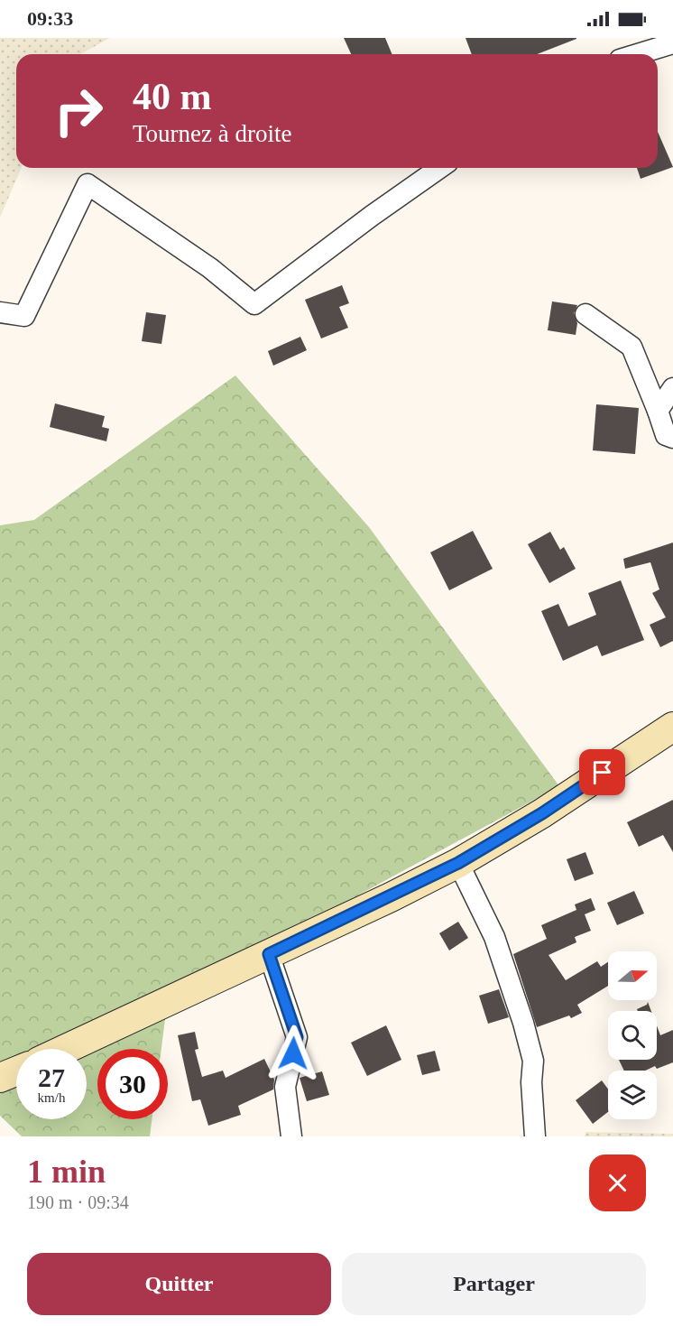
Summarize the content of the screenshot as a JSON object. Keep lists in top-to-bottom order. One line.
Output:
{"north":"right","page":{"status":"09:33","turn":["40 m","Tournez à droite"],"speed":"27 km/h","limit":"30","heading":["1 min","190 m · 09:34"],"buttons":["Quitter","Partager"]}}
